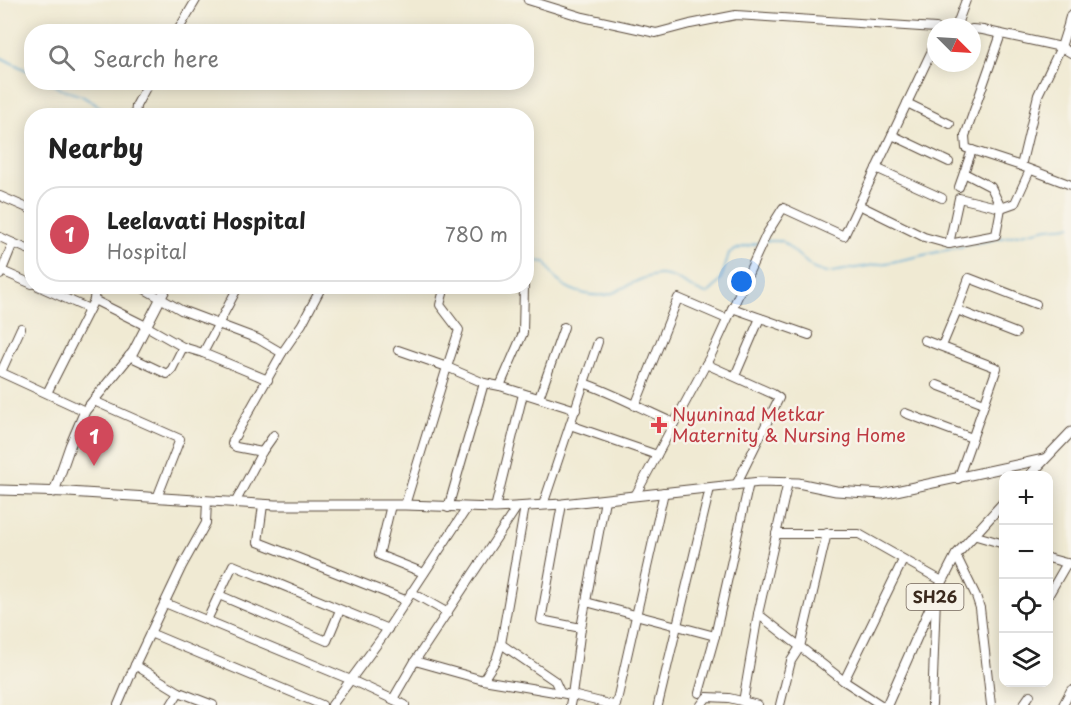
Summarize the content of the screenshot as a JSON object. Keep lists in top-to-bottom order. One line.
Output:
{"streets":{"main road":["SH26"]},"places":{"health":["Nyuninad Metkar Maternity & Nursing Home"]},"north":"bottom right","page":{"search":"Search here","heading":"Nearby","list":[{"mark":"1","name":"Leelavati Hospital","note":"Hospital","value":"780 m"}],"pins":"1","map_buttons":["+","−"]}}
